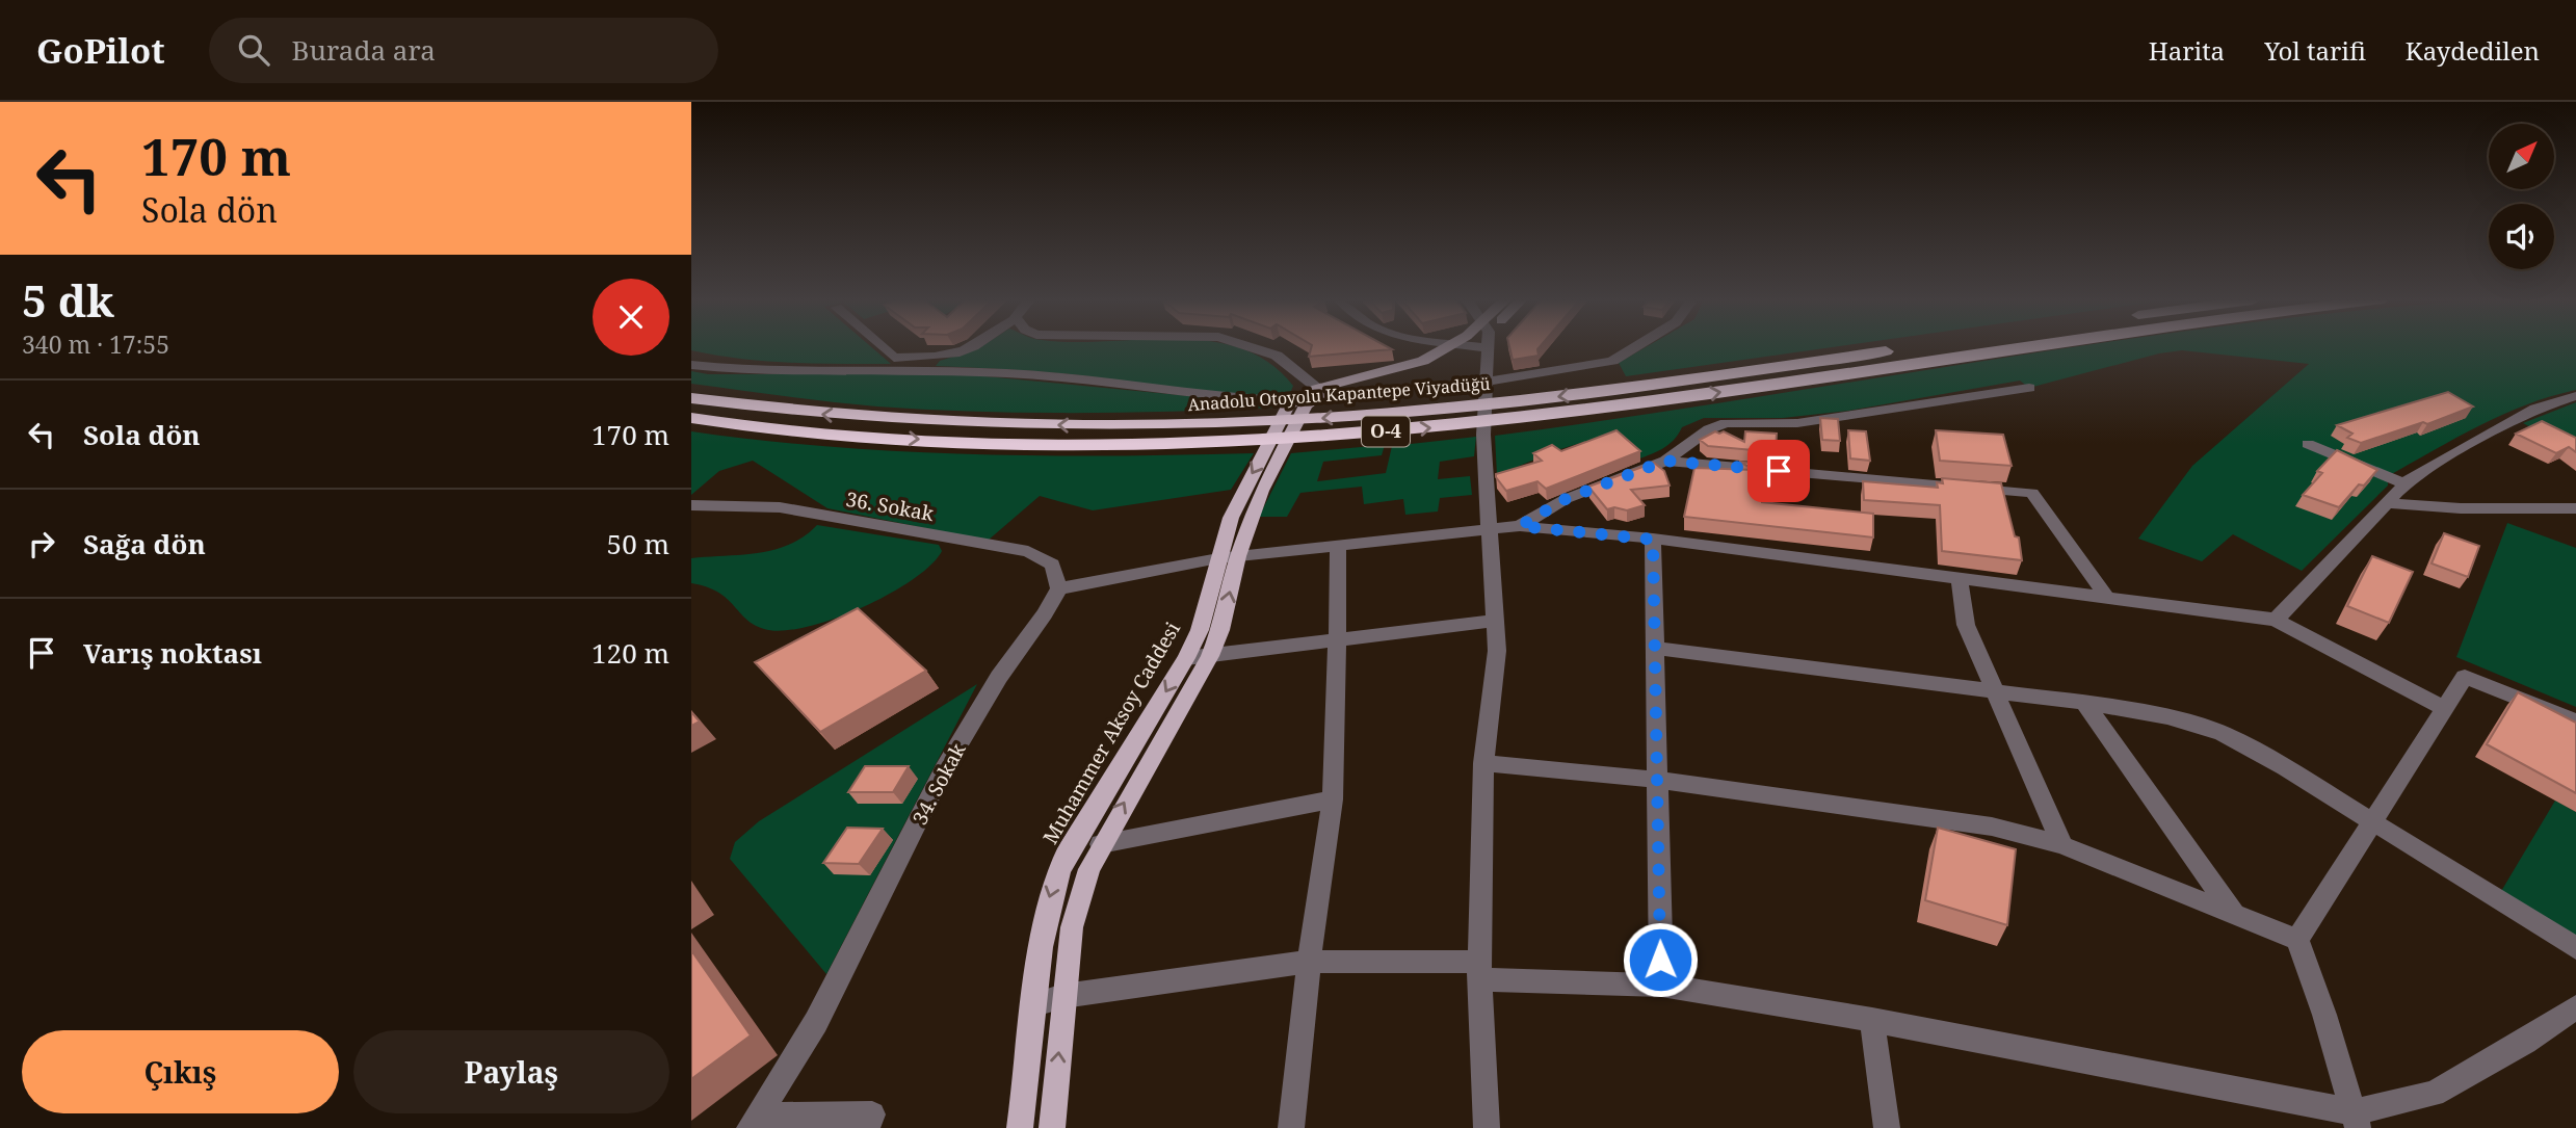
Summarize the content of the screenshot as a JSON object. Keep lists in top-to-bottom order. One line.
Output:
{"streets":{"highway":["Anadolu Otoyolu Kapantepe Viyadüğü","O-4"],"main road":["Muhammer Aksoy Caddesi"],"street":["36. Sokak","34. Sokak"]},"crossings":[["36. Sokak","34. Sokak"]],"north":"top right","page":{"header":"GoPilot","search":"Burada ara","nav":["Harita","Yol tarifi","Kaydedilen"],"turn":["170 m","Sola dön"],"heading":["5 dk","340 m · 17:55"],"list":[{"name":"Sola dön","value":"170 m"},{"name":"Sağa dön","value":"50 m"},{"name":"Varış noktası","value":"120 m"}],"buttons":["Çıkış","Paylaş"]}}
